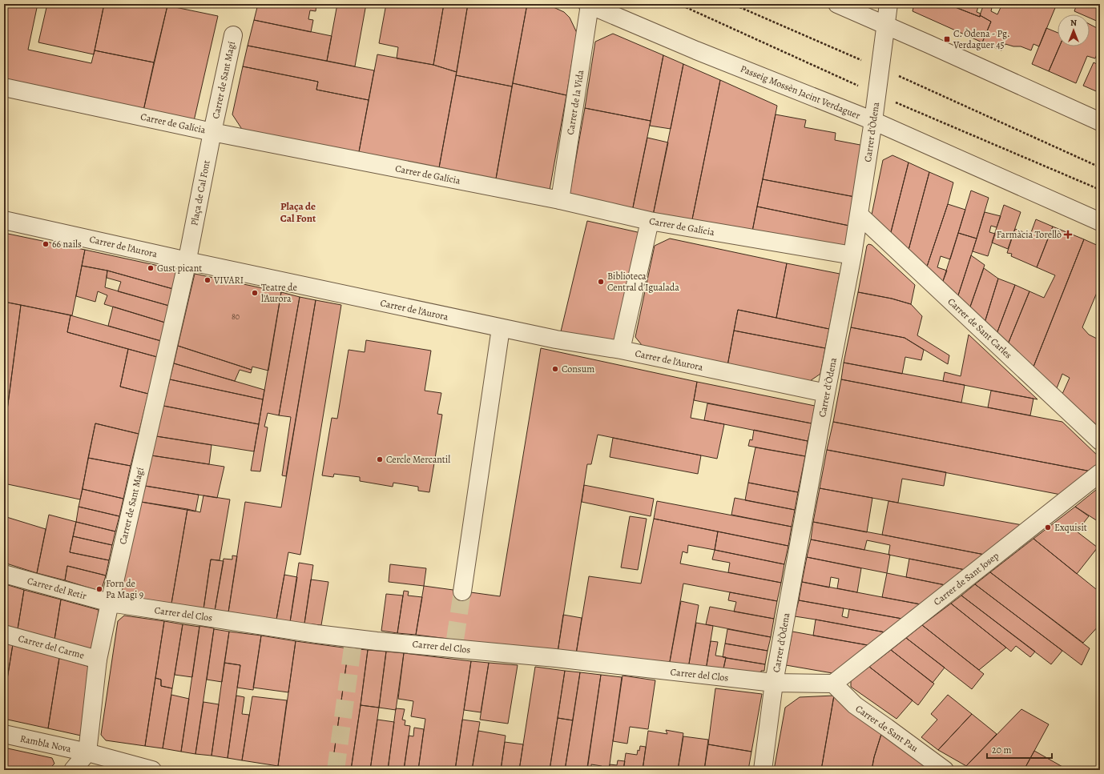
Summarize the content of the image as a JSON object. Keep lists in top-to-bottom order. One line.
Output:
{"streets":{"street":["Carrer de Sant Magí","Passeig Mossèn Jacint Verdaguer","Carrer de la Vida","Carrer de Galícia","Carrer d'Òdena","Plaça de Cal Font","Carrer de l'Aurora","Carrer de Sant Carles","Carrer de Sant Josep","Carrer del Retir","Carrer del Clos","Carrer del Carme","Carrer de Sant Pau","Rambla Nova"]},"crossings":[["Carrer de Sant Magí","Carrer de Galícia"],["Carrer de Sant Magí","Plaça de Cal Font"],["Carrer de Sant Magí","Carrer de l'Aurora"],["Carrer de Sant Magí","Carrer del Retir"],["Carrer de Sant Magí","Carrer del Clos"],["Carrer de Sant Magí","Carrer del Carme"],["Carrer de Sant Magí","Rambla Nova"],["Passeig Mossèn Jacint Verdaguer","Carrer de la Vida"],["Passeig Mossèn Jacint Verdaguer","Carrer d'Òdena"],["Carrer de la Vida","Carrer de Galícia"],["Carrer de Galícia","Carrer d'Òdena"],["Carrer de Galícia","Plaça de Cal Font"],["Carrer d'Òdena","Carrer de l'Aurora"],["Carrer d'Òdena","Carrer de Sant Carles"],["Carrer d'Òdena","Carrer del Clos"],["Plaça de Cal Font","Carrer de l'Aurora"],["Carrer de Sant Josep","Carrer del Clos"],["Carrer de Sant Josep","Carrer de Sant Pau"],["Carrer del Retir","Carrer del Clos"],["Carrer del Clos","Carrer de Sant Pau"]],"districts":["Plaça de Cal Font"],"places":{"transit":["C. Òdena - Pg. Verdaguer 45"],"health":["Farmàcia Torellò"],"other":["66 nails","Gust picant","VIVARI","Biblioteca Central d'Igualada","Teatre de l'Aurora","Consum","Cercle Mercantil","Exquisit","Forn de Pa Magi 9"]},"house_numbers":["80"],"scale_bar":"20 m","north":"top"}
